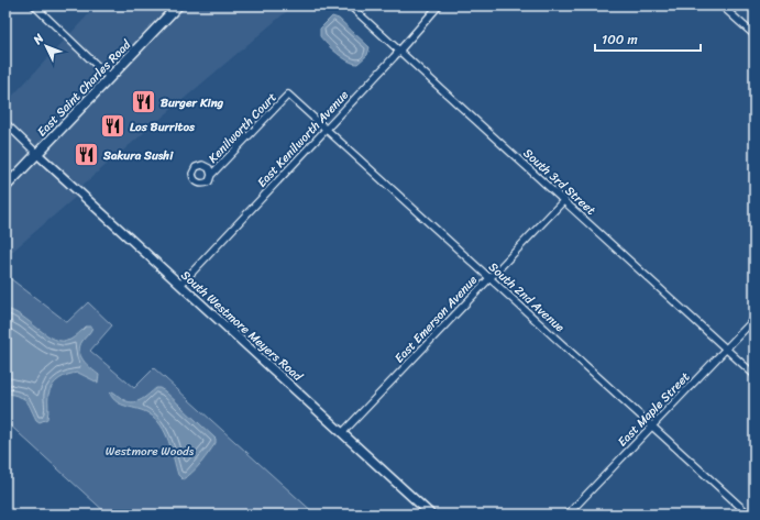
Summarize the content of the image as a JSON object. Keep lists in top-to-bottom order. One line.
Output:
{"streets":{"main road":["East Saint Charles Road"],"street":["Kenilworth Court","East Kenilworth Avenue","South 3rd Street","South 2nd Avenue","East Emerson Avenue","South Westmore Meyers Road","East Maple Street"]},"crossings":[["East Saint Charles Road","South Westmore Meyers Road"],["Kenilworth Court","South 2nd Avenue"],["East Kenilworth Avenue","South 3rd Street"],["East Kenilworth Avenue","South 2nd Avenue"],["East Kenilworth Avenue","South Westmore Meyers Road"],["South 3rd Street","East Emerson Avenue"],["South 3rd Street","East Maple Street"],["South 2nd Avenue","East Emerson Avenue"],["South 2nd Avenue","East Maple Street"],["East Emerson Avenue","South Westmore Meyers Road"]],"parks":["Westmore Woods"],"places":{"restaurant":["Burger King","Los Burritos","Sakura Sushi"]},"scale_bar":"100 m","north":"top left"}
